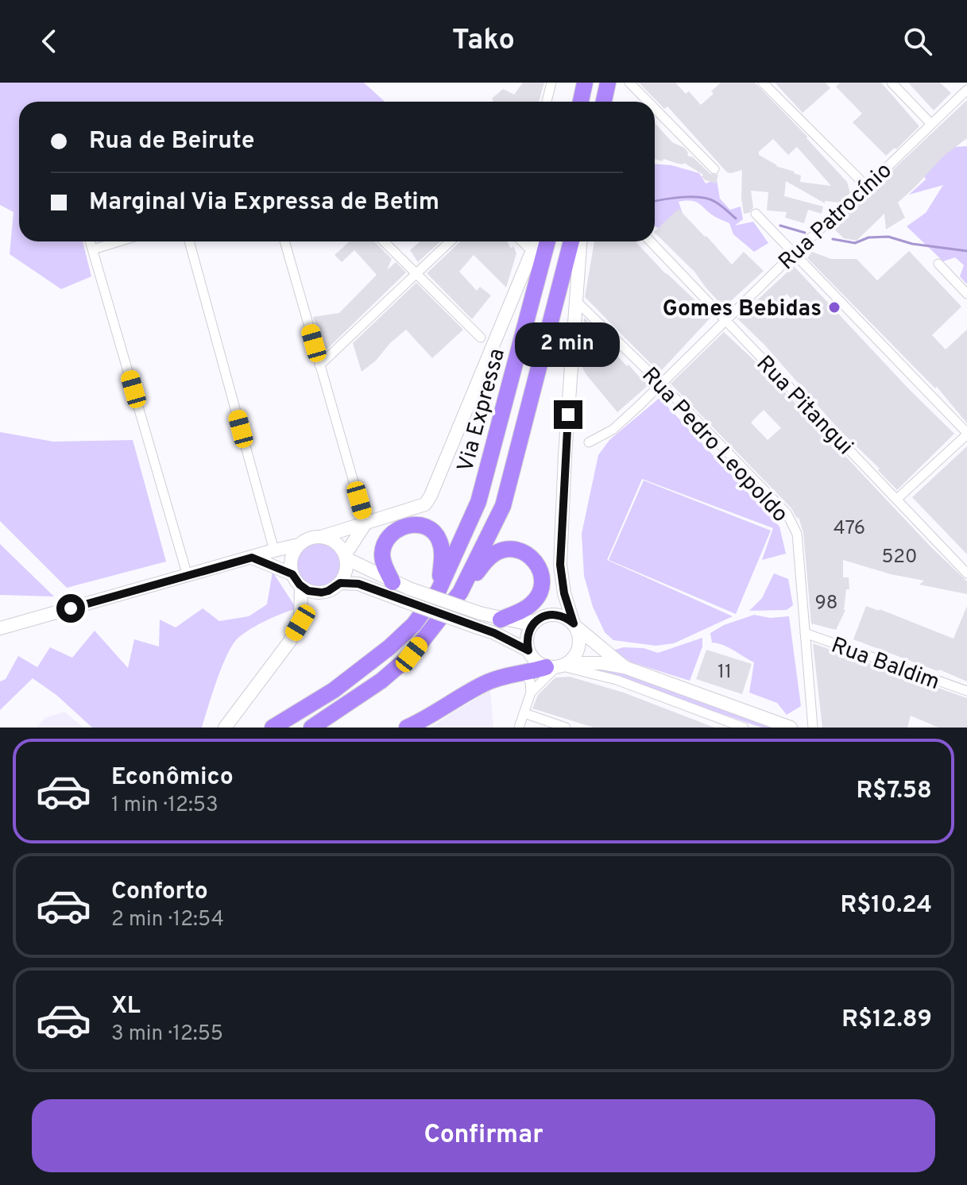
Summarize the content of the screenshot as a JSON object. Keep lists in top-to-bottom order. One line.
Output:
{"streets":{"highway":["Via Expressa"],"street":["Rua Patrocínio","Rua Pitangui","Rua Pedro Leopoldo","Rua Baldim"]},"crossings":[["Rua Patrocínio","Rua Pitangui"],["Rua Patrocínio","Rua Pedro Leopoldo"],["Rua Pedro Leopoldo","Rua Baldim"]],"places":["Gomes Bebidas"],"house_numbers":["476","520","98","11"],"page":{"header":"Tako","banner":["Rua de Beirute","Marginal Via Expressa de Betim"],"bubble":"2 min","list":[{"name":"Econômico","note":"1 min · 12:53","value":"R$7.58"},{"name":"Conforto","note":"2 min · 12:54","value":"R$10.24"},{"name":"XL","note":"3 min · 12:55","value":"R$12.89"}],"buttons":"Confirmar"}}
